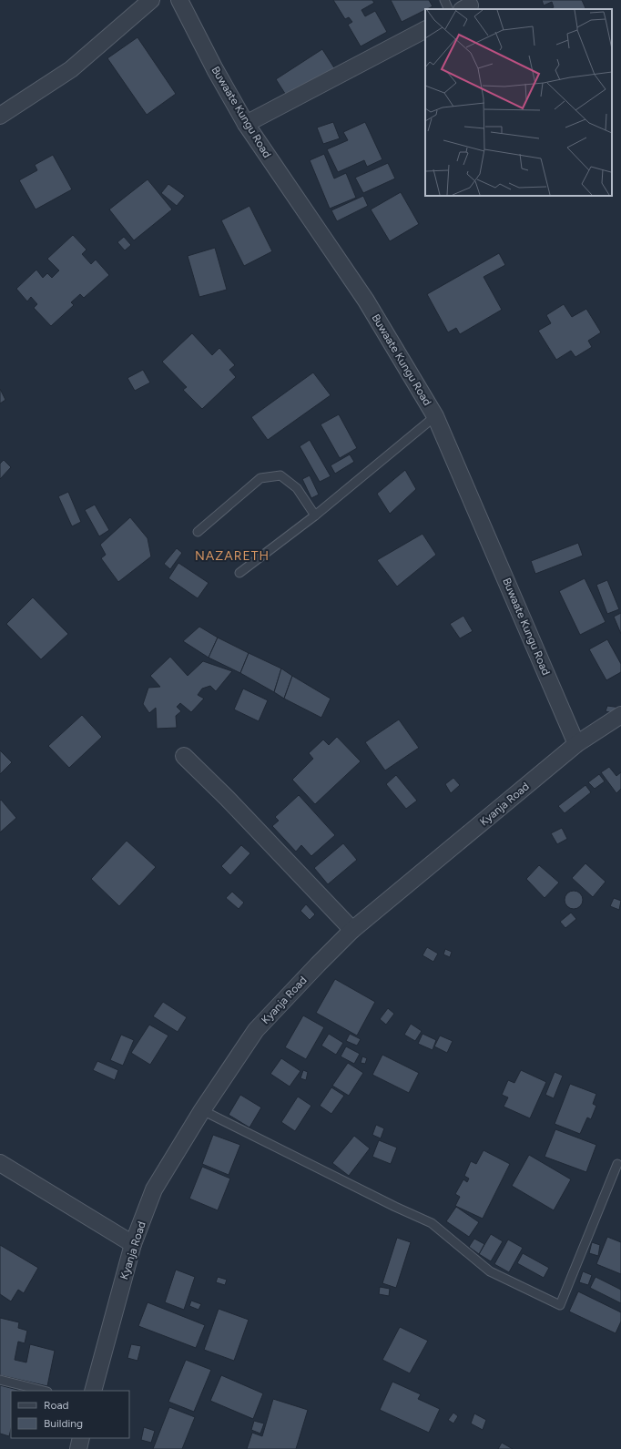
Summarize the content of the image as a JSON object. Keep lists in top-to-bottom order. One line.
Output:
{"streets":{"street":["Buwaate Kungu Road","Kyanja Road"]},"crossings":[["Buwaate Kungu Road","Kyanja Road"]],"districts":["NAZARETH"],"legend":["Road","Building"]}
